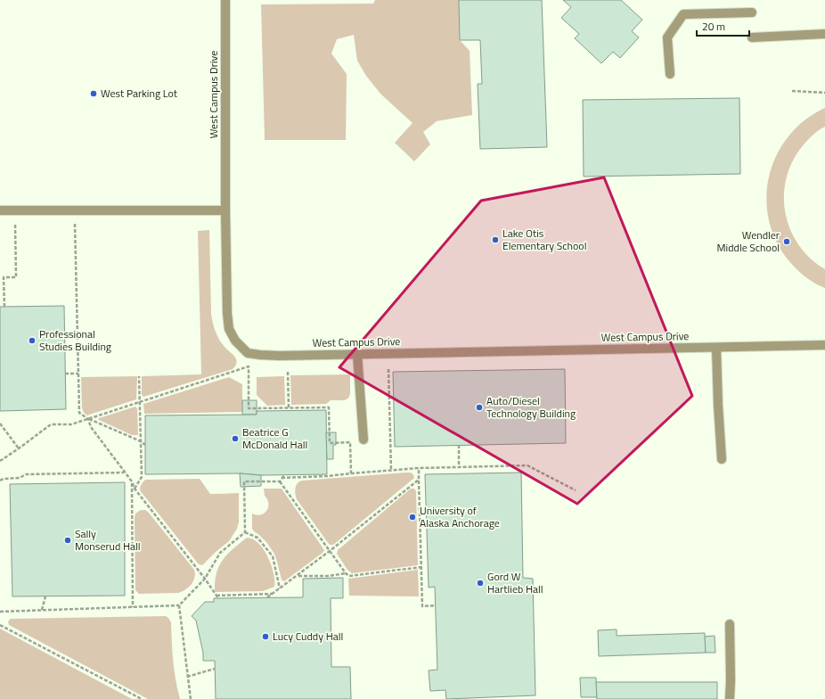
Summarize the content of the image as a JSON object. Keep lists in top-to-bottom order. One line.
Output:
{"streets":{"street":["West Campus Drive"]},"places":["West Parking Lot","Lake Otis Elementary School","Wendler Middle School","Professional Studies Building","Auto/Diesel Technology Building","Beatrice G McDonald Hall","University of Alaska Anchorage","Sally Monserud Hall","Gord W Hartlieb Hall","Lucy Cuddy Hall"],"scale_bar":"20 m"}
